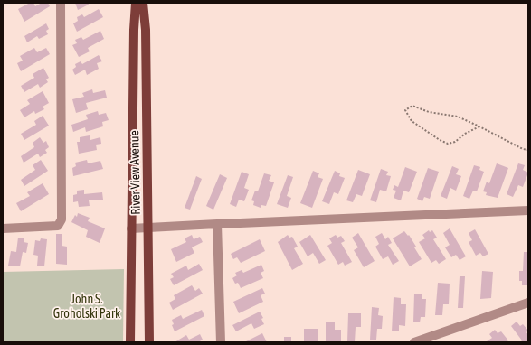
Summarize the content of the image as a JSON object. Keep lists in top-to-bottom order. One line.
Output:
{"streets":{"main road":["River View Avenue"]},"parks":["John S. Groholski Park"]}
